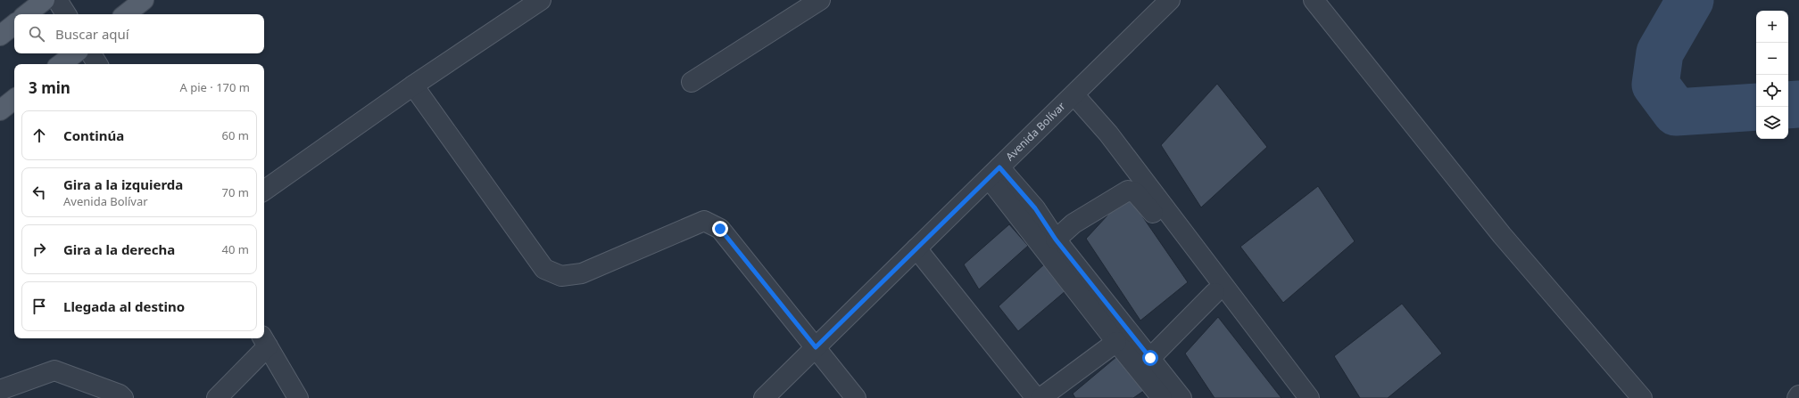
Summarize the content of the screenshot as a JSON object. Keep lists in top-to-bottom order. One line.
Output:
{"streets":{"street":["Avenida Bolívar"]},"page":{"map_buttons":["+","−"],"search":"Buscar aquí","heading":["3 min","A pie · 170 m"],"list":[["Continúa","60 m"],["Gira a la izquierda","Avenida Bolívar","70 m"],["Gira a la derecha","40 m"],"Llegada al destino"]}}
